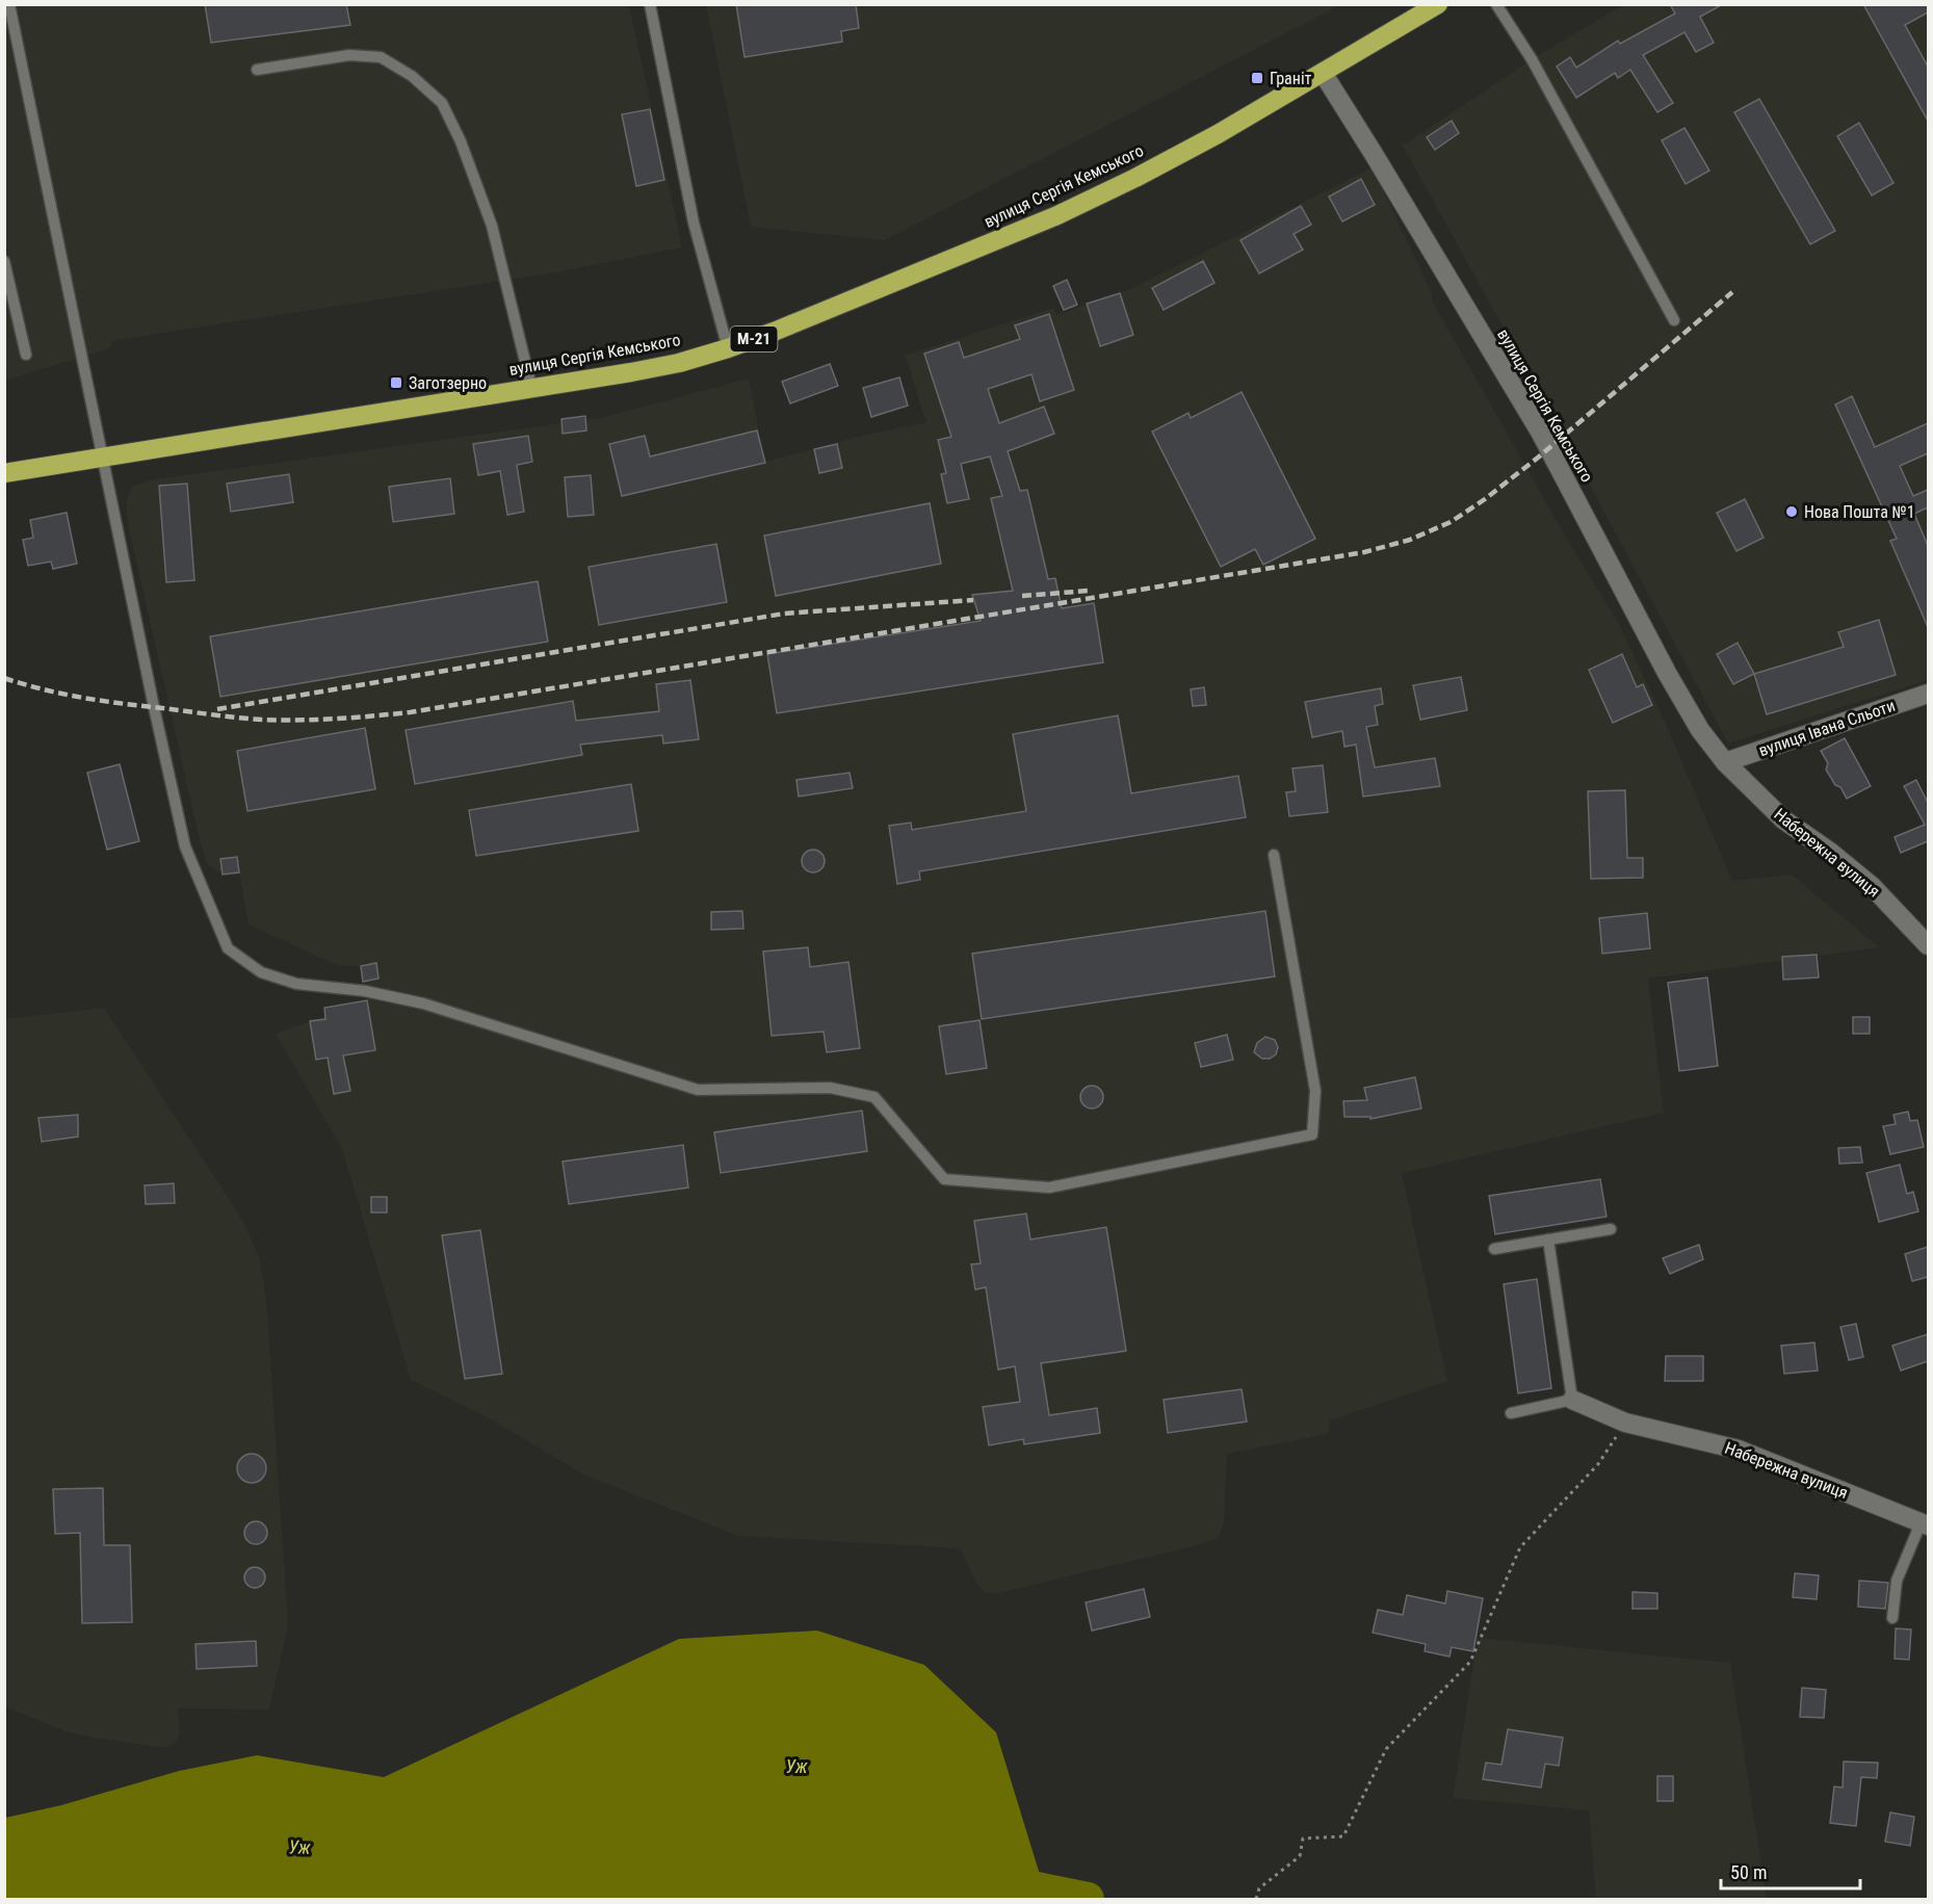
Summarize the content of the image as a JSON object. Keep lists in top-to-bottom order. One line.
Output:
{"streets":{"highway":["вулиця Сергія Кемського","М-21"],"street":["вулиця Івана Сльоти","Набережна вулиця"]},"crossings":[["вулиця Сергія Кемського","вулиця Івана Сльоти"],["вулиця Сергія Кемського","Набережна вулиця"],["вулиця Івана Сльоти","Набережна вулиця"]],"water":["Уж"],"places":{"transit":["Граніт","Заготзерно"],"other":["Нова Пошта №1"]},"scale_bar":"50 m"}
